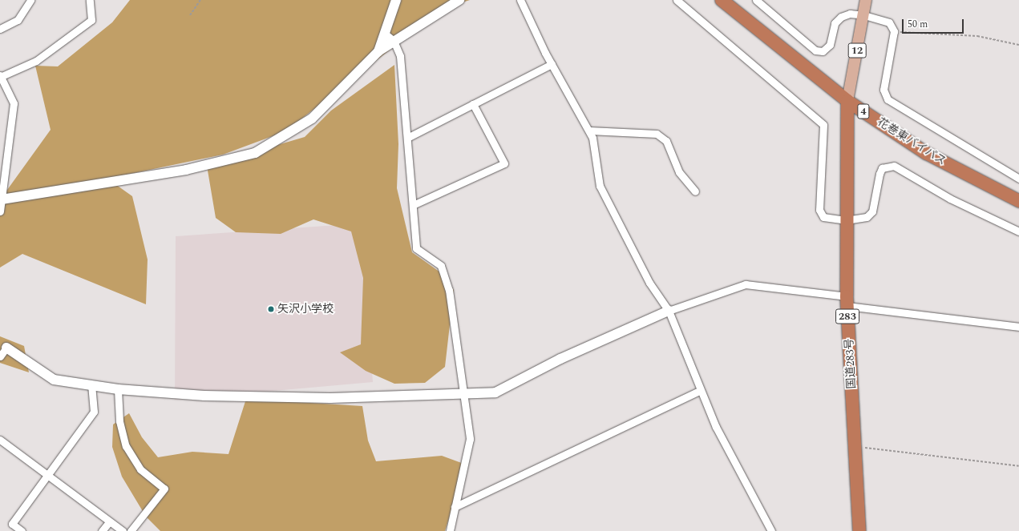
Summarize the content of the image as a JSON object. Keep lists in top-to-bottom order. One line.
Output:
{"streets":{"highway":["4","花巻東バイパス","283","国道283号"],"main road":["12"]},"crossings":[["12","花巻東バイパス"],["12","国道283号"],["花巻東バイパス","国道283号"]],"places":["矢沢小学校"],"scale_bar":"50 m"}
